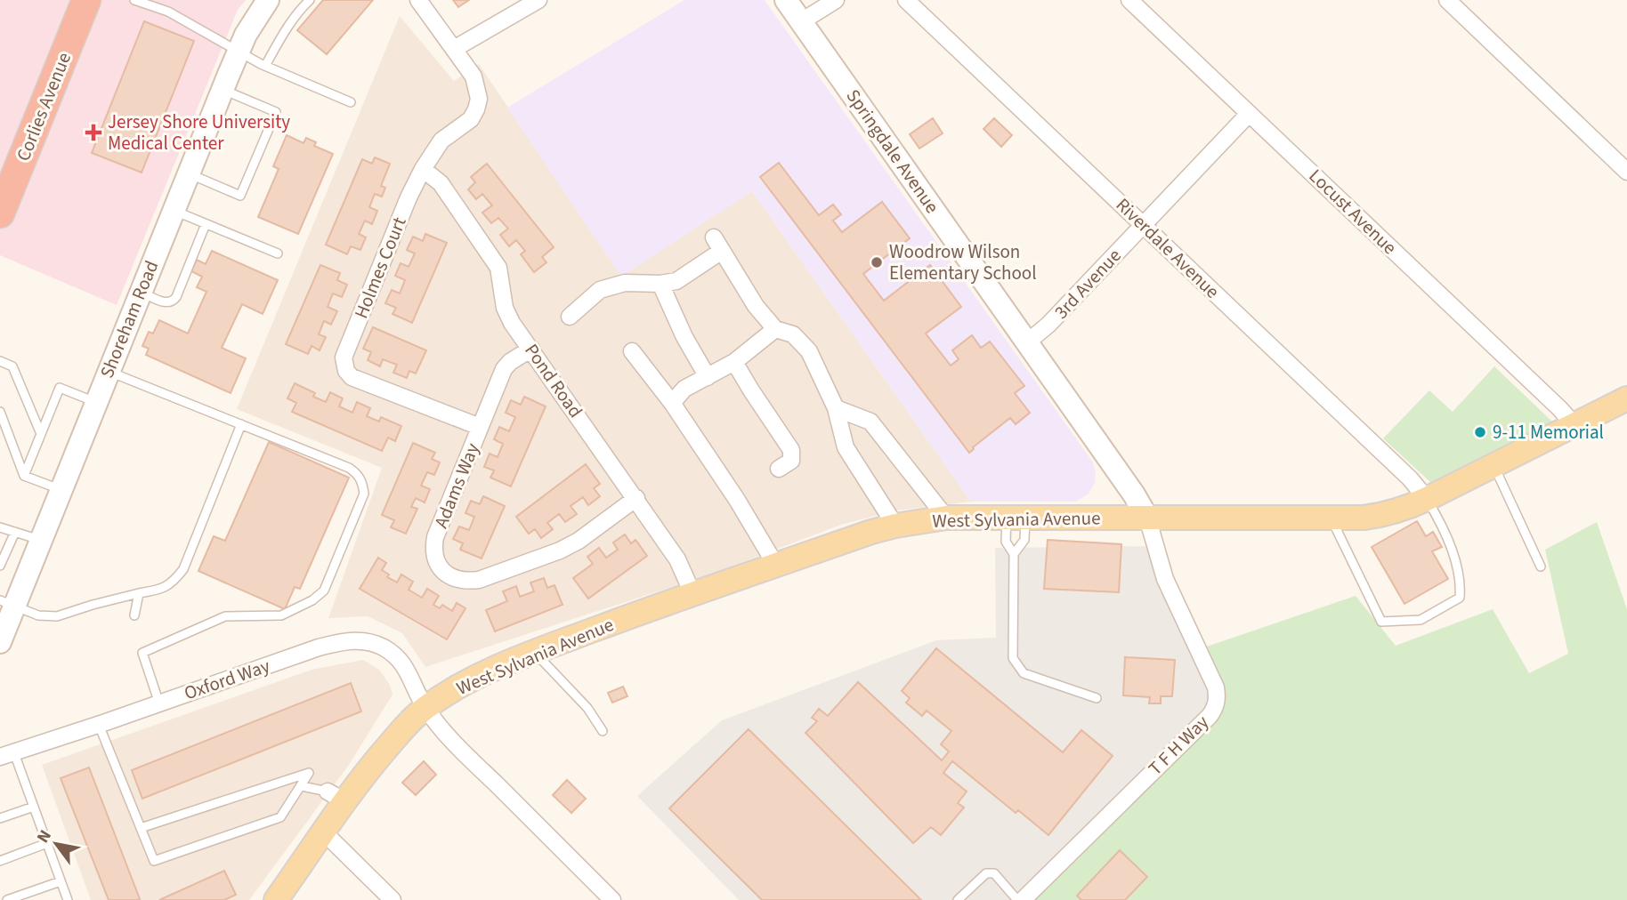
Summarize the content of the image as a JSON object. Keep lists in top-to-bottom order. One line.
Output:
{"streets":{"highway":["Corlies Avenue"],"main road":["West Sylvania Avenue"],"street":["Springdale Avenue","Locust Avenue","Riverdale Avenue","Holmes Court","3rd Avenue","Shoreham Road","Pond Road","Adams Way","Oxford Way","T F H Way"]},"crossings":[["Springdale Avenue","3rd Avenue"],["Springdale Avenue","West Sylvania Avenue"],["Springdale Avenue","T F H Way"],["Locust Avenue","3rd Avenue"],["Locust Avenue","West Sylvania Avenue"],["Riverdale Avenue","3rd Avenue"],["Riverdale Avenue","West Sylvania Avenue"],["Holmes Court","Pond Road"],["Holmes Court","Adams Way"],["Pond Road","Adams Way"],["Pond Road","West Sylvania Avenue"],["West Sylvania Avenue","Oxford Way"],["West Sylvania Avenue","T F H Way"]],"places":{"health":["Jersey Shore University Medical Center"],"other":["Woodrow Wilson Elementary School","9-11 Memorial"]},"north":"top left"}
